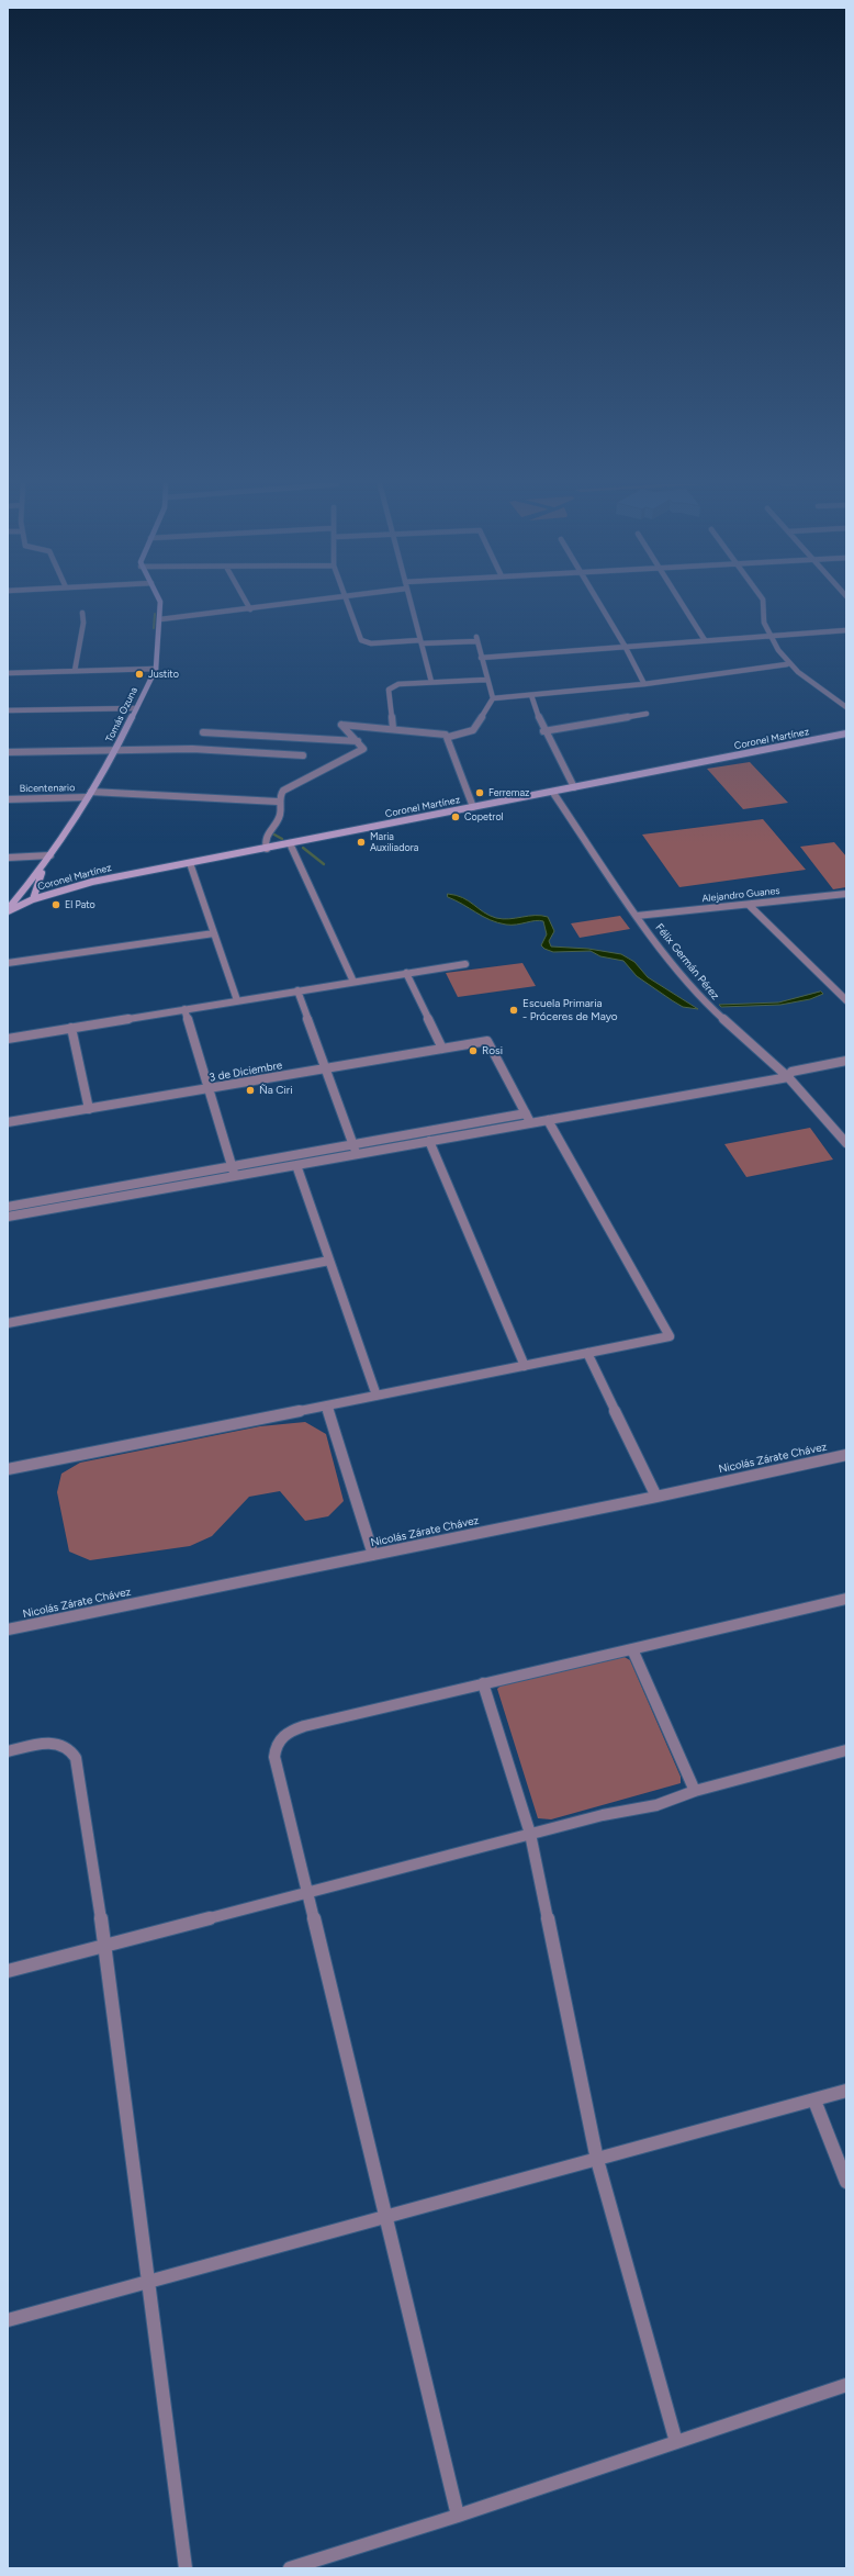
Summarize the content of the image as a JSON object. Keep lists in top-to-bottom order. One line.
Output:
{"streets":{"street":["Tomás Ozuna","Coronel Martínez","Bicentenario","Alejandro Guanes","Félix Germán Pérez","3 de Diciembre","Nicolás Zárate Chávez"]},"crossings":[["Tomás Ozuna","Coronel Martínez"],["Tomás Ozuna","Bicentenario"],["Coronel Martínez","Félix Germán Pérez"],["Alejandro Guanes","Félix Germán Pérez"]],"places":["Justito","Ferremaz","Copetrol","Maria Auxiliadora","El Pato","Escuela Primaria - Próceres de Mayo","Rosi","Ña Ciri"]}
